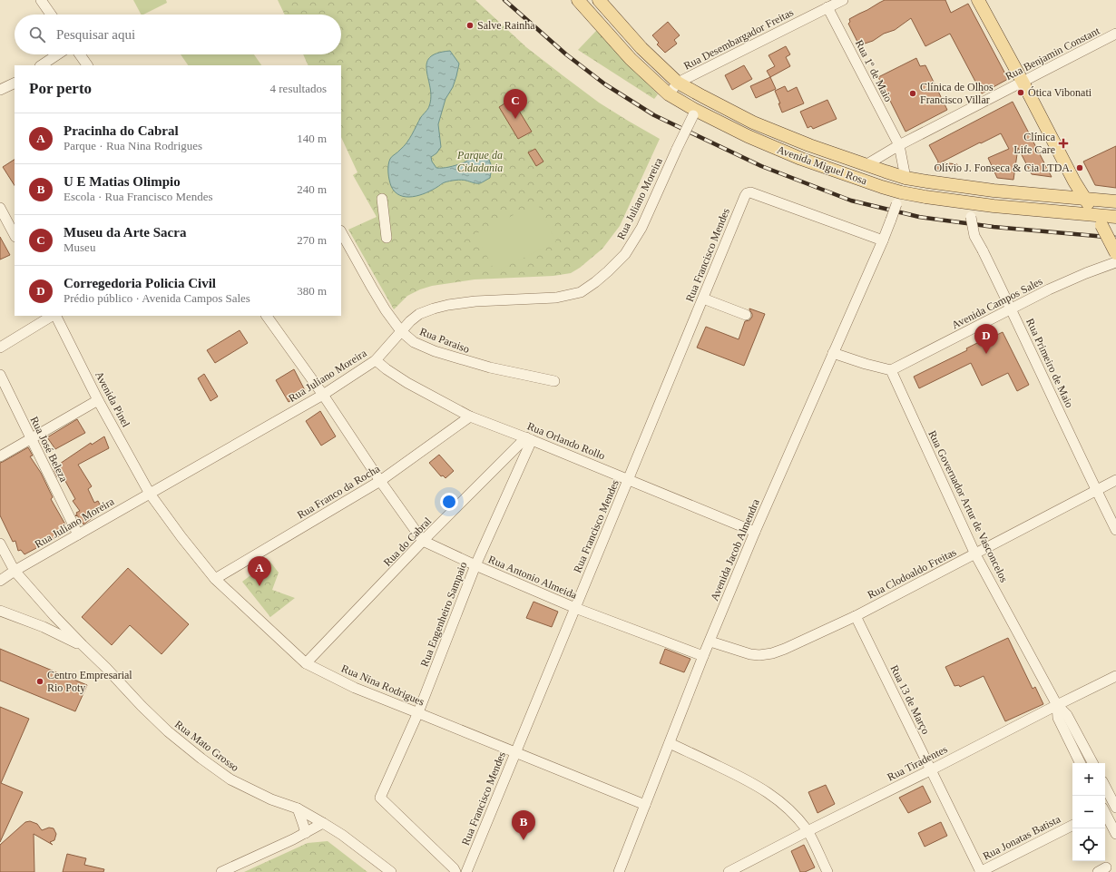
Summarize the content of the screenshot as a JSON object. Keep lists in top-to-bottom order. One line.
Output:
{"streets":{"main road":["Avenida Miguel Rosa"],"street":["Rua Desembargador Freitas","Rua Benjamin Constant","Rua 1º de Maio","Rua Juliano Moreira","Rua Francisco Mendes","Avenida Campos Sales","Rua Paraiso","Rua Primeiro de Maio","Avenida Pinel","Rua Orlando Rollo","Rua José Beleza","Rua Franco da Rocha","Rua Governador Artur de Vasconcelos","Rua do Cabral","Avenida Jacob Almendra","Rua Clodoaldo Freitas","Rua Antonio Almeida","Rua Engenheiro Sampaio","Rua Nina Rodrigues","Rua 13 de Março","Rua Mato Grosso","Rua Tiradentes","Rua Jonatas Batista"]},"crossings":[["Rua Desembargador Freitas","Rua 1º de Maio"],["Rua Desembargador Freitas","Avenida Miguel Rosa"],["Rua Benjamin Constant","Rua 1º de Maio"],["Rua Benjamin Constant","Avenida Miguel Rosa"],["Avenida Miguel Rosa","Rua Juliano Moreira"],["Avenida Miguel Rosa","Rua Primeiro de Maio"],["Avenida Miguel Rosa","Avenida Jacob Almendra"],["Rua Juliano Moreira","Rua Paraiso"],["Rua Juliano Moreira","Avenida Pinel"],["Rua Juliano Moreira","Rua Orlando Rollo"],["Rua Juliano Moreira","Rua José Beleza"],["Rua Juliano Moreira","Rua Antonio Almeida"],["Rua Juliano Moreira","Rua Nina Rodrigues"],["Rua Juliano Moreira","Rua Mato Grosso"],["Rua Francisco Mendes","Rua Orlando Rollo"],["Rua Francisco Mendes","Avenida Jacob Almendra"],["Rua Francisco Mendes","Rua Antonio Almeida"],["Rua Francisco Mendes","Rua Nina Rodrigues"],["Avenida Campos Sales","Rua Primeiro de Maio"],["Avenida Campos Sales","Rua Governador Artur de Vasconcelos"],["Rua Primeiro de Maio","Rua Clodoaldo Freitas"],["Avenida Pinel","Rua Nina Rodrigues"],["Rua Orlando Rollo","Rua Franco da Rocha"],["Rua Orlando Rollo","Rua do Cabral"],["Rua Orlando Rollo","Avenida Jacob Almendra"],["Rua Orlando Rollo","Rua Engenheiro Sampaio"],["Rua Franco da Rocha","Rua Antonio Almeida"],["Rua Franco da Rocha","Rua Nina Rodrigues"],["Rua Governador Artur de Vasconcelos","Rua Clodoaldo Freitas"],["Rua Governador Artur de Vasconcelos","Rua Tiradentes"],["Rua do Cabral","Rua Antonio Almeida"],["Rua do Cabral","Rua Engenheiro Sampaio"],["Rua do Cabral","Rua Nina Rodrigues"],["Avenida Jacob Almendra","Rua Clodoaldo Freitas"],["Avenida Jacob Almendra","Rua Antonio Almeida"],["Avenida Jacob Almendra","Rua Nina Rodrigues"],["Rua Clodoaldo Freitas","Rua 13 de Março"],["Rua Antonio Almeida","Rua Engenheiro Sampaio"],["Rua Engenheiro Sampaio","Rua Nina Rodrigues"],["Rua 13 de Março","Rua Tiradentes"],["Rua 13 de Março","Rua Jonatas Batista"]],"parks":["Parque da Cidadania"],"places":{"other":["Salve Rainha","Ótica Vibonati","Clínica de Olhos Francisco Villar","Olívio J. Fonseca & Cia LTDA.","Centro Empresarial Rio Poty"],"health":["Clínica Life Care"]},"page":{"search":"Pesquisar aqui","heading":["Por perto","4 resultados"],"pins":["C","D","A","B"],"list":[{"mark":"A","name":"Pracinha do Cabral","note":"Parque · Rua Nina Rodrigues","value":"140 m"},{"mark":"B","name":"U E Matias Olimpio","note":"Escola · Rua Francisco Mendes","value":"240 m"},{"mark":"C","name":"Museu da Arte Sacra","note":"Museu","value":"270 m"},{"mark":"D","name":"Corregedoria Policia Civil","note":"Prédio público · Avenida Campos Sales","value":"380 m"}],"map_buttons":["+","−"]}}
